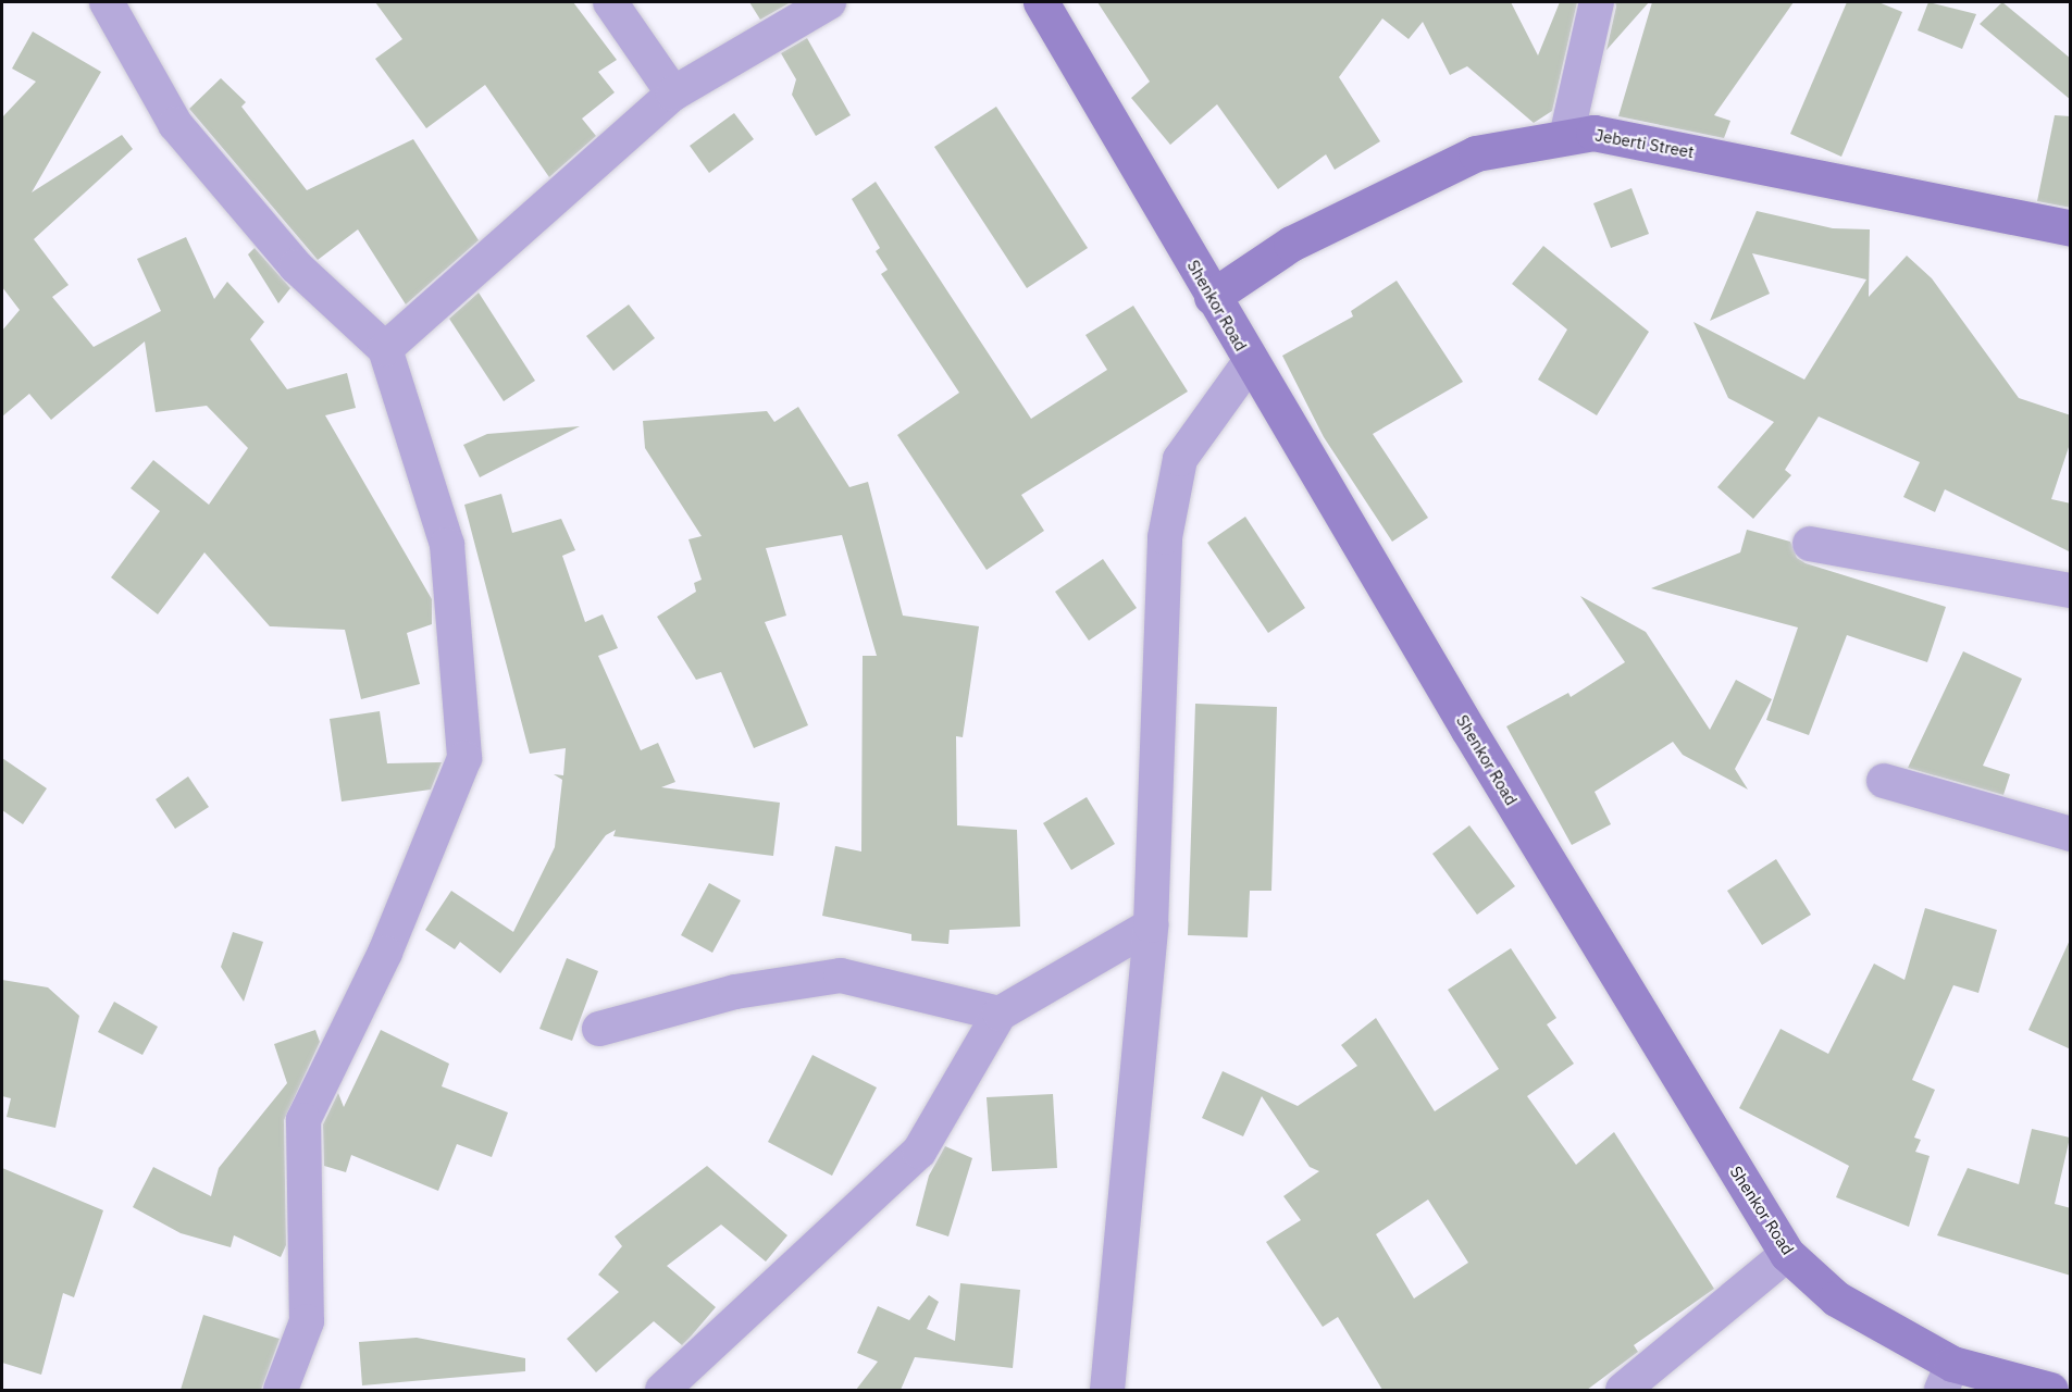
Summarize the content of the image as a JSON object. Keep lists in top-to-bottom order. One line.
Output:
{"streets":{"main road":["Jeberti Street","Shenkor Road"]},"crossings":[["Jeberti Street","Shenkor Road"]]}
